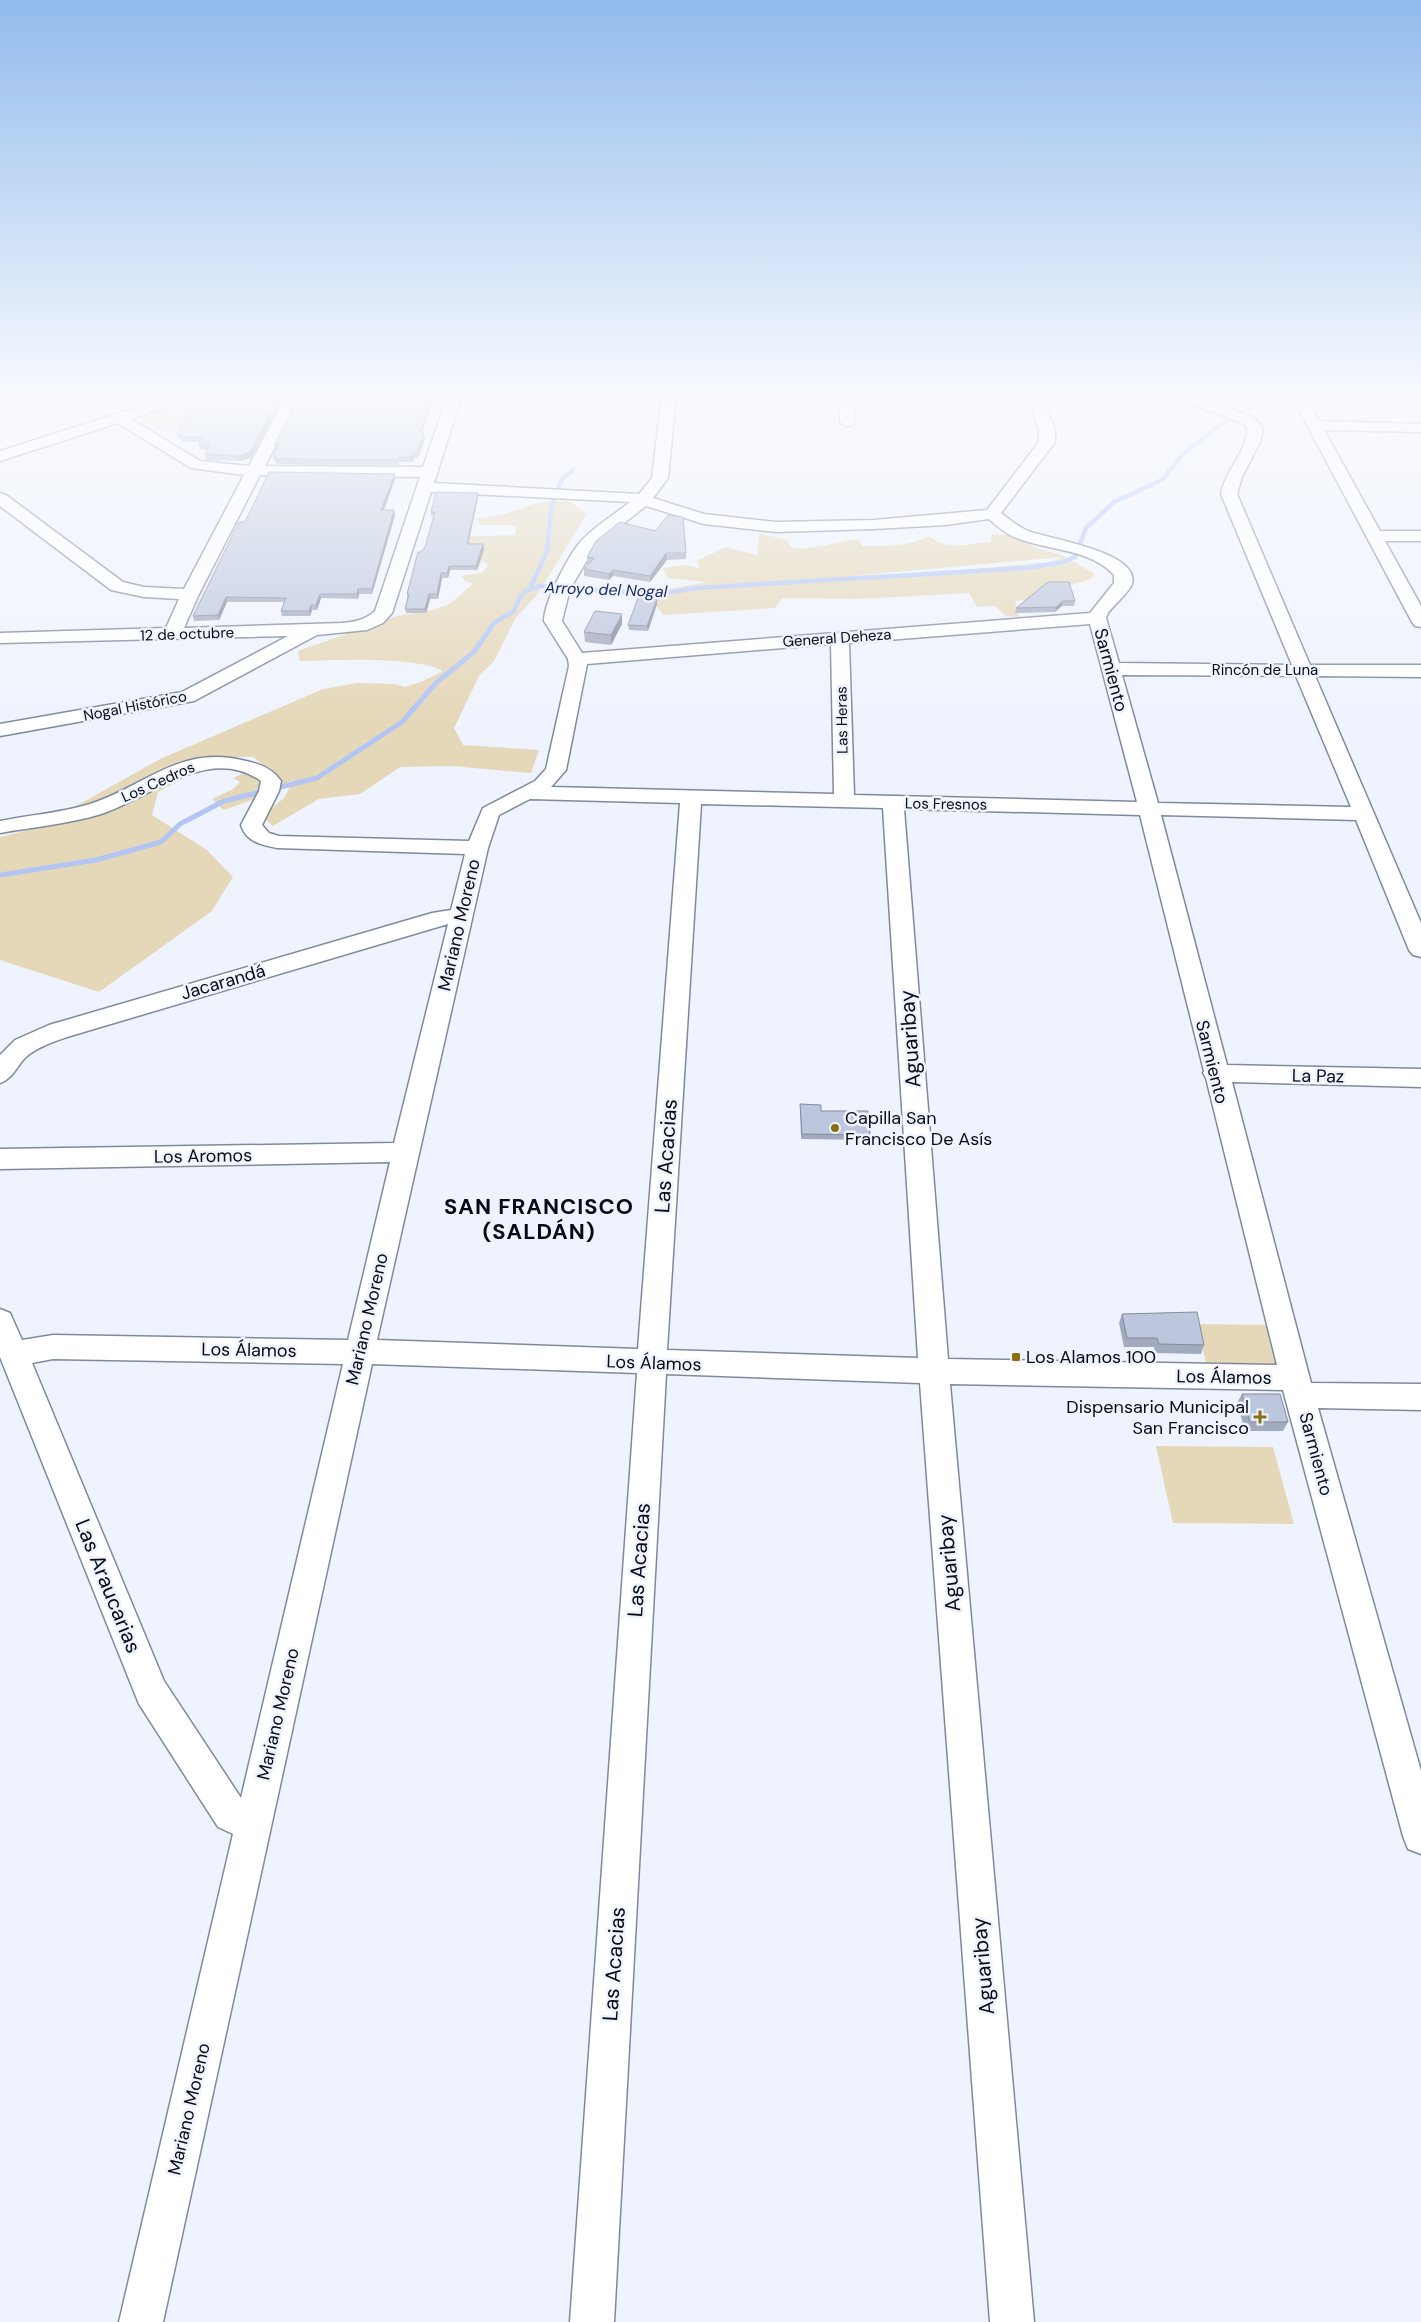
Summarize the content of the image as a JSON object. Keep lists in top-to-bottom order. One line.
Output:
{"streets":{"street":["12 de octubre","General Deheza","Sarmiento","Rincón de Luna","Nogal Histórico","Las Heras","Los Cedros","Los Fresnos","Mariano Moreno","Jacarandá","Aguaribay","La Paz","Los Aromos","Las Acacias","Los Álamos","Las Araucarias"]},"crossings":[["12 de octubre","Nogal Histórico"],["General Deheza","Sarmiento"],["General Deheza","Las Heras"],["General Deheza","Mariano Moreno"],["Sarmiento","Rincón de Luna"],["Sarmiento","Los Fresnos"],["Sarmiento","La Paz"],["Sarmiento","Los Álamos"],["Las Heras","Los Fresnos"],["Los Cedros","Mariano Moreno"],["Los Fresnos","Mariano Moreno"],["Los Fresnos","Aguaribay"],["Los Fresnos","Las Acacias"],["Mariano Moreno","Jacarandá"],["Mariano Moreno","Los Aromos"],["Mariano Moreno","Los Álamos"],["Mariano Moreno","Las Araucarias"],["Aguaribay","Los Álamos"],["Las Acacias","Los Álamos"],["Los Álamos","Las Araucarias"]],"districts":["SAN FRANCISCO (SALDÁN)"],"water":["Arroyo del Nogal"],"places":{"other":["Capilla San Francisco De Asís"],"transit":["Los Alamos 100"],"health":["Dispensario Municipal San Francisco"]}}
